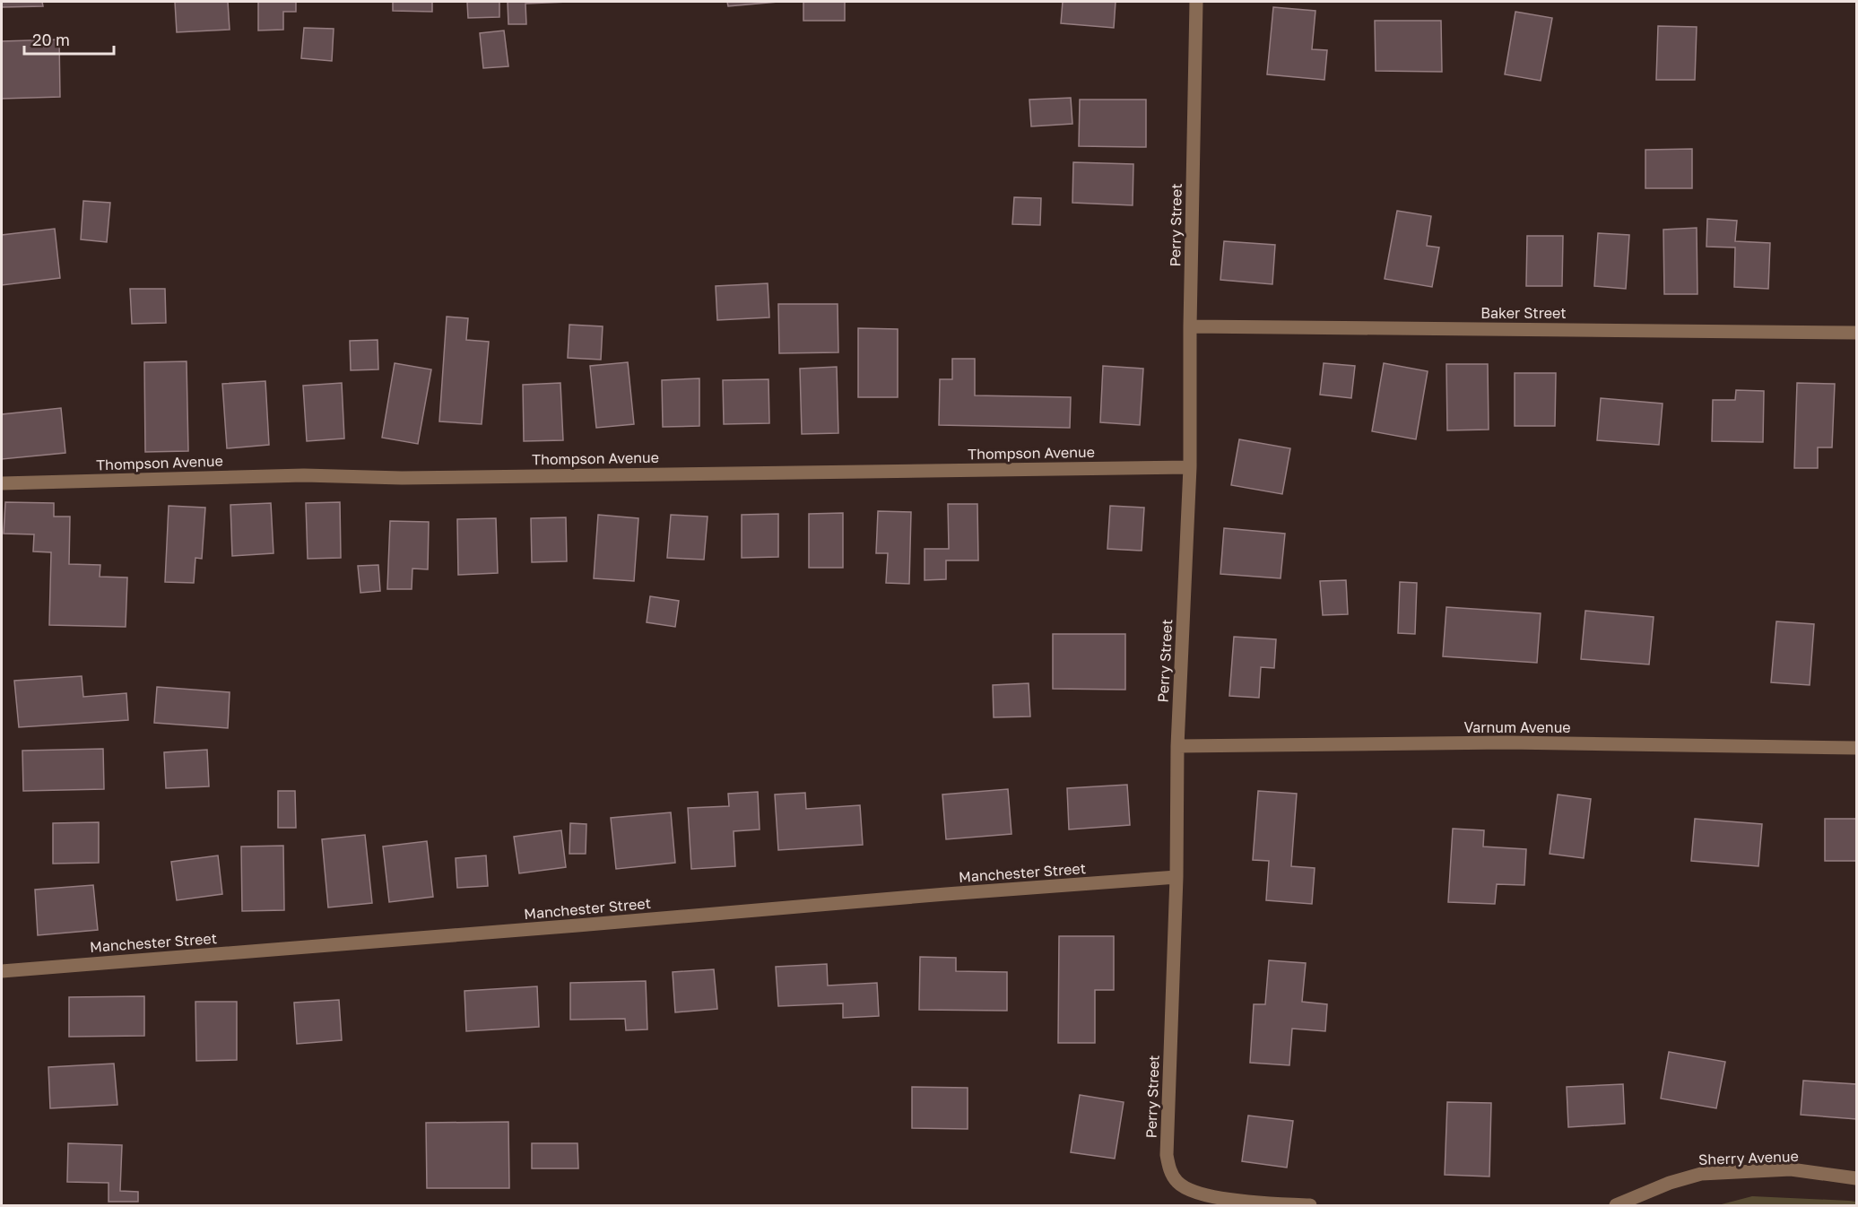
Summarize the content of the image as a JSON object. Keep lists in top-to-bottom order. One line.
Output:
{"streets":{"street":["Perry Street","Baker Street","Thompson Avenue","Varnum Avenue","Manchester Street","Sherry Avenue"]},"crossings":[["Perry Street","Baker Street"],["Perry Street","Thompson Avenue"],["Perry Street","Varnum Avenue"],["Perry Street","Manchester Street"]],"scale_bar":"20 m"}
